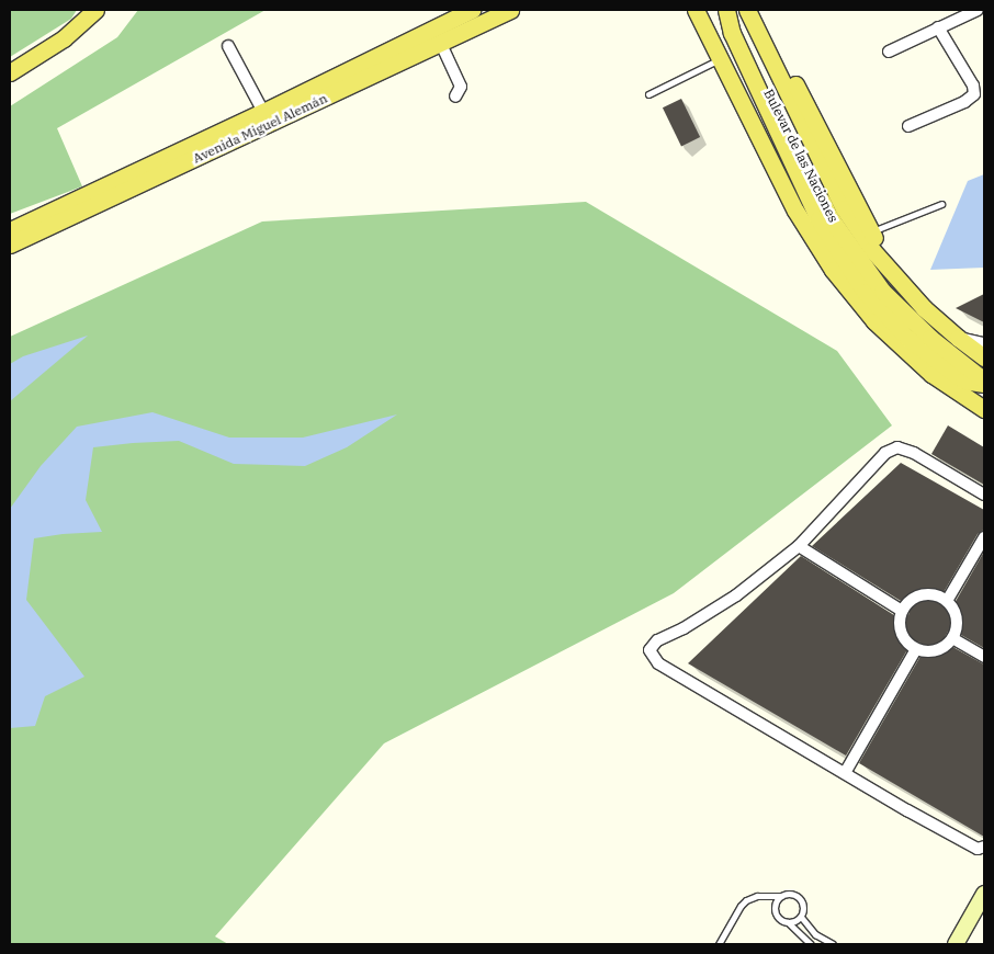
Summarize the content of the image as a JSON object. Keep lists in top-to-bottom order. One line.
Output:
{"streets":{"main road":["Avenida Miguel Alemán","Bulevar de las Naciones"]}}
